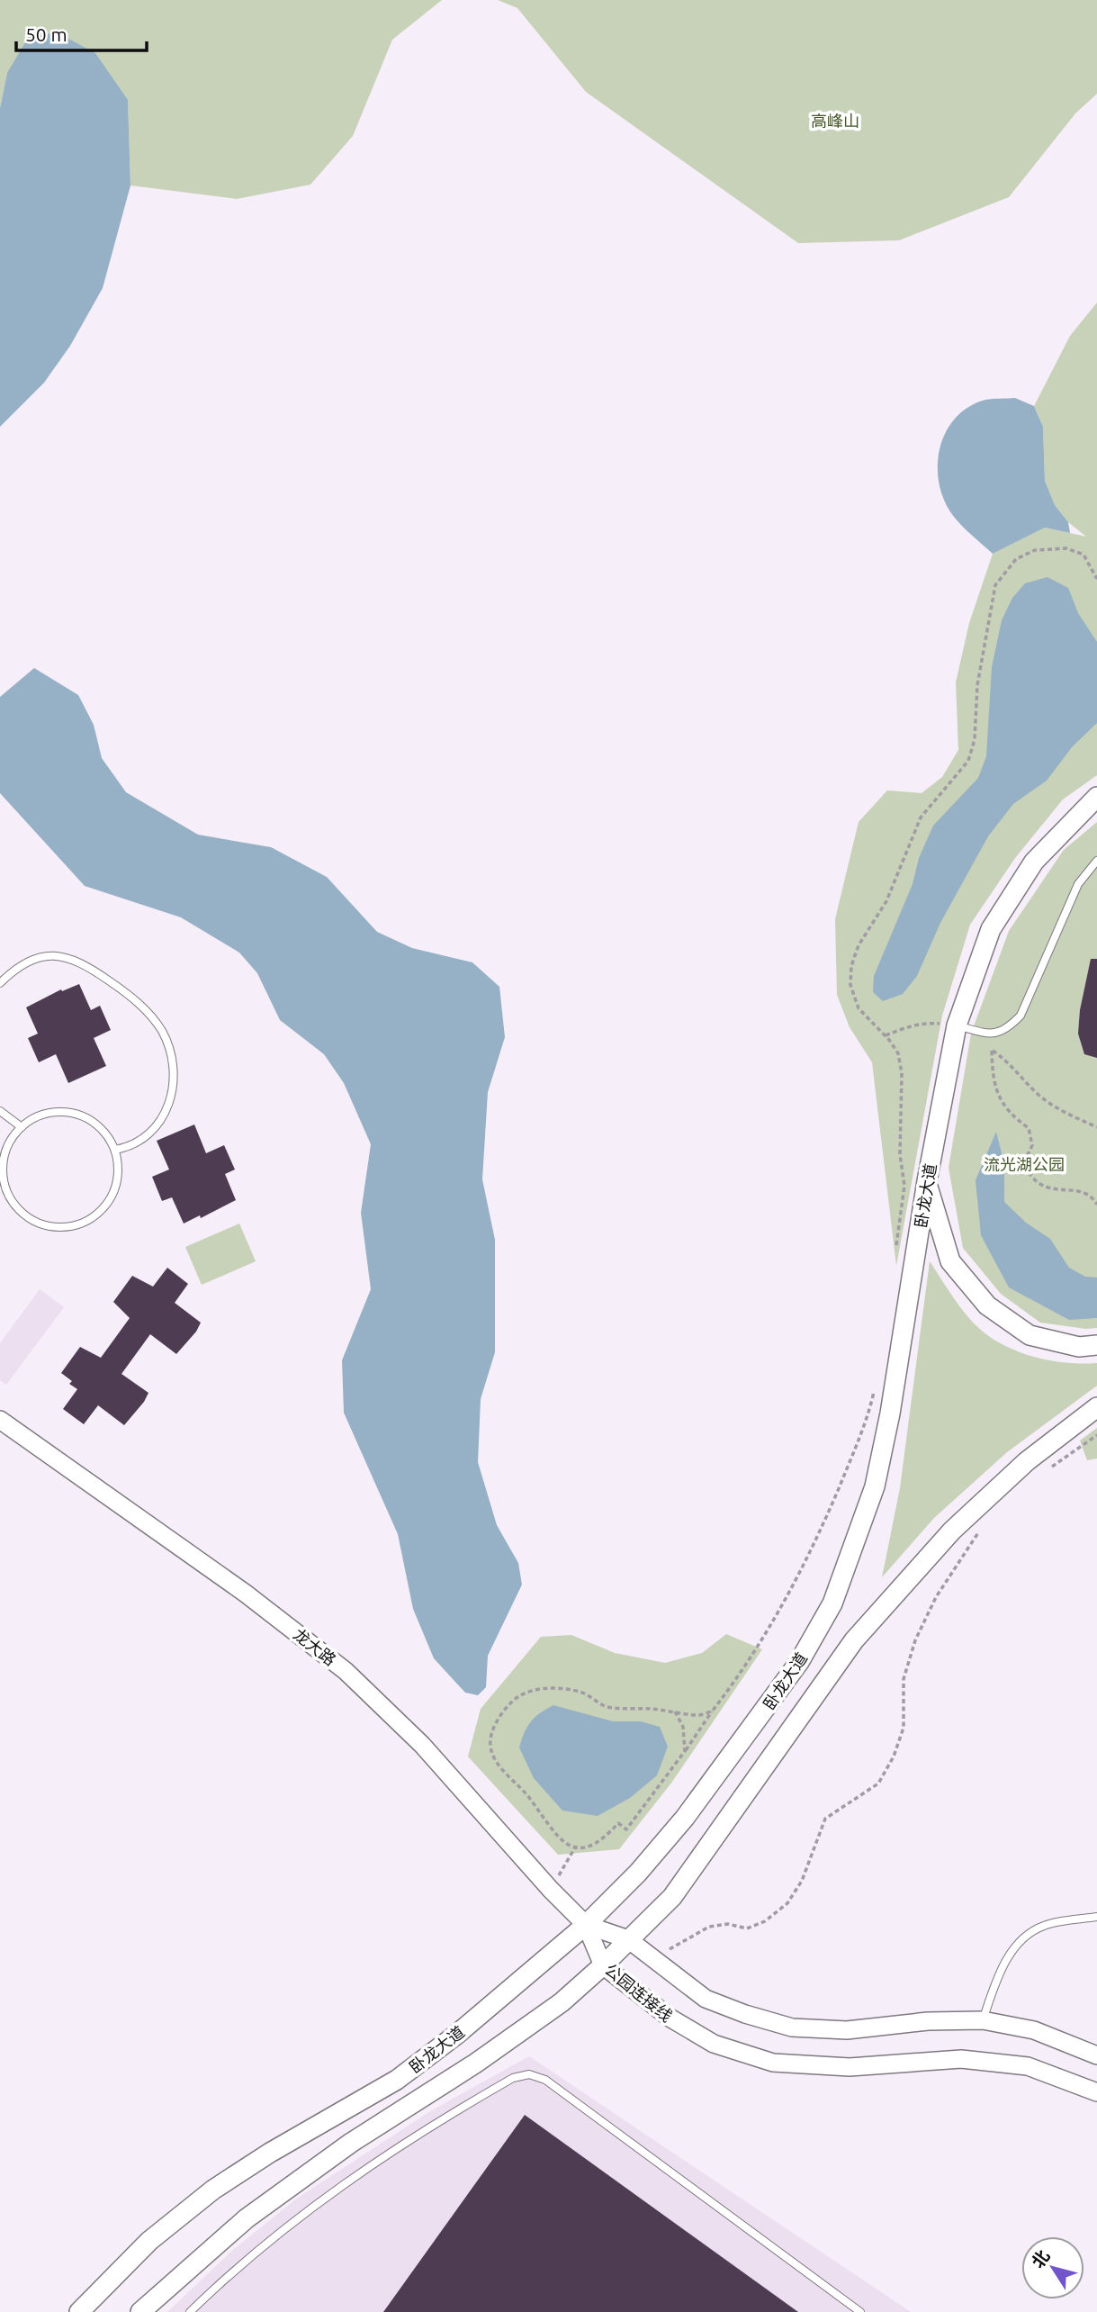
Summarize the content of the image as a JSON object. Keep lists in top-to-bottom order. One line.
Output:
{"streets":{"main road":["卧龙大道"],"street":["龙大路","公园连接线"]},"crossings":[["卧龙大道","龙大路"],["卧龙大道","公园连接线"],["龙大路","公园连接线"]],"parks":["高峰山","流光湖公园"],"scale_bar":"50 m","north":"top left"}
